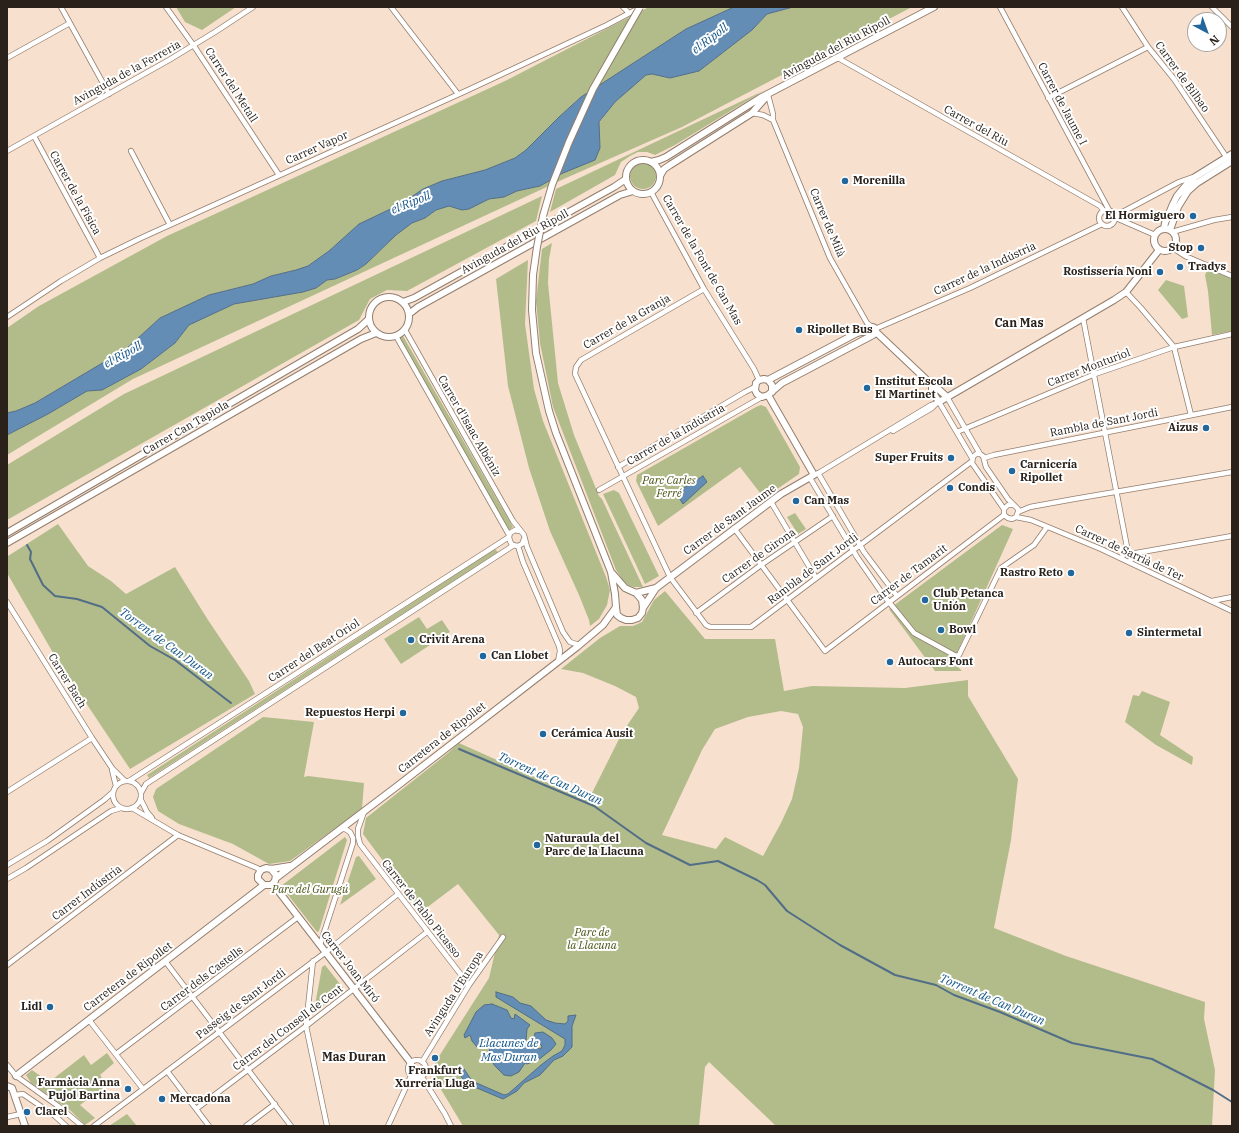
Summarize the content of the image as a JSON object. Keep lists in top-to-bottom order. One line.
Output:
{"streets":{"street":["Avinguda del Riu Ripoll","Avinguda de la Ferreria","Carrer de Bilbao","Carrer del Metall","Carrer de Jaume I","Carrer del Riu","Carrer Vapor","Carrer de la Física","Carrer de Milà","Carrer de la Font de Can Mas","Carrer de la Indústria","Carrer de la Granja","Carrer Monturiol","Rambla de Sant Jordi","Carrer d'Isaac Albéniz","Carrer Can Tapiola","Carrer de Sant Jaume","Carrer de Sarrià de Ter","Carrer de Girona","Carrer de Tamarit","Carrer del Beat Oriol","Carrer Bach","Carretera de Ripollet","Carrer Indústria","Carrer de Pablo Picasso","Carrer Joan Miró","Carrer dels Castells","Avinguda d'Europa","Passeig de Sant Jordi","Carrer del Consell de Cent"]},"crossings":[["Avinguda del Riu Ripoll","Carrer del Riu"],["Avinguda del Riu Ripoll","Carrer de Milà"],["Avinguda del Riu Ripoll","Carrer de la Font de Can Mas"],["Avinguda del Riu Ripoll","Carrer d'Isaac Albéniz"],["Avinguda del Riu Ripoll","Carrer Can Tapiola"],["Avinguda de la Ferreria","Carrer del Metall"],["Avinguda de la Ferreria","Carrer de la Física"],["Carrer del Metall","Carrer Vapor"],["Carrer de Jaume I","Carrer del Riu"],["Carrer de Jaume I","Carrer de la Indústria"],["Carrer del Riu","Carrer de la Indústria"],["Carrer Vapor","Carrer de la Física"],["Carrer de Milà","Carrer de la Indústria"],["Carrer de Milà","Carrer de Sant Jaume"],["Carrer de la Font de Can Mas","Carrer de la Indústria"],["Carrer de la Font de Can Mas","Carrer de la Granja"],["Carrer de la Indústria","Carrer de la Granja"],["Carrer de la Granja","Rambla de Sant Jordi"],["Carrer de la Granja","Carrer de Sant Jaume"],["Rambla de Sant Jordi","Carrer de Sant Jaume"],["Rambla de Sant Jordi","Carrer de Girona"],["Rambla de Sant Jordi","Carrer de Tamarit"],["Carrer d'Isaac Albéniz","Carrer Can Tapiola"],["Carrer d'Isaac Albéniz","Carrer del Beat Oriol"],["Carrer d'Isaac Albéniz","Carretera de Ripollet"],["Carrer de Sant Jaume","Carretera de Ripollet"],["Carrer de Sarrià de Ter","Carrer de Tamarit"],["Carrer del Beat Oriol","Carrer Bach"],["Carretera de Ripollet","Carrer Joan Miró"],["Carrer de Pablo Picasso","Avinguda d'Europa"],["Carrer de Pablo Picasso","Passeig de Sant Jordi"],["Carrer de Pablo Picasso","Carrer del Consell de Cent"],["Carrer Joan Miró","Carrer dels Castells"],["Carrer Joan Miró","Avinguda d'Europa"],["Carrer Joan Miró","Passeig de Sant Jordi"],["Carrer Joan Miró","Carrer del Consell de Cent"]],"districts":["Can Mas","Mas Duran"],"water":["el Ripoll","Torrent de Can Duran","Llacunes de Mas Duran"],"parks":["Parc Carles Ferré","Parc del Gurugú","Parc de la Llacuna"],"places":["Morenilla","El Hormiguero","Stop","Tradys","Rostissería Noni","Ripollet Bus","Institut Escola El Martinet","Aizus","Super Fruits","Carnicería Ripollet","Condis","Can Mas","Rastro Reto","Club Petanca Unión","Bowl","Sintermetal","Crivit Arena","Can Llobet","Autocars Font","Repuestos Herpi","Cerámica Ausit","Naturaula del Parc de la Llacuna","Lidl","Frankfurt Xurreria Lluga","Farmàcia Anna Pujol Bartina","Mercadona","Clarel"],"north":"bottom right"}
